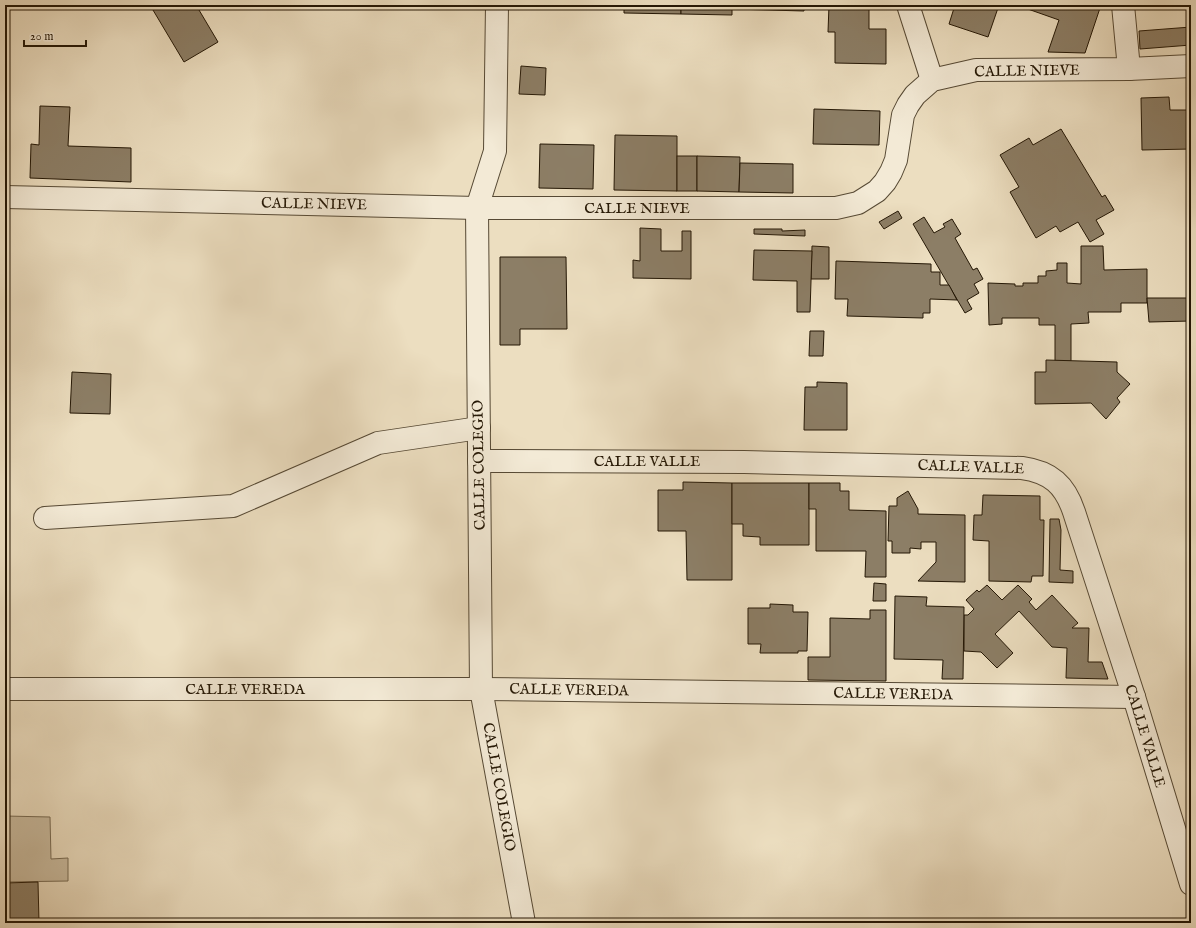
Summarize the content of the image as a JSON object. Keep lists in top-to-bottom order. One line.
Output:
{"streets":{"street":["CALLE NIEVE","CALLE VALLE","CALLE COLEGIO","CALLE VEREDA"]},"crossings":[["CALLE NIEVE","CALLE COLEGIO"],["CALLE VALLE","CALLE COLEGIO"],["CALLE VALLE","CALLE VEREDA"],["CALLE COLEGIO","CALLE VEREDA"]],"scale_bar":"20 m"}
